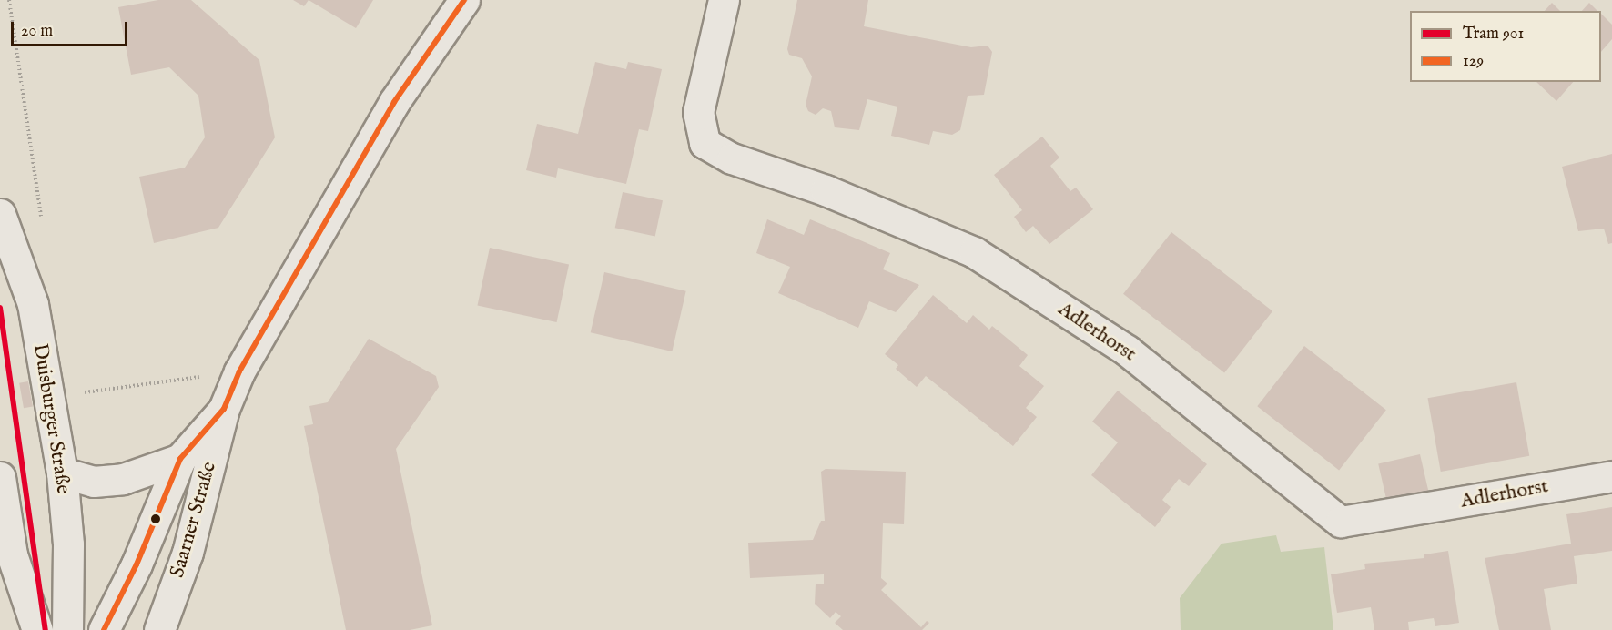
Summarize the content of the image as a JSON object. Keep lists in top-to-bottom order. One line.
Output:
{"streets":{"main road":["Adlerhorst","Duisburger Straße","Saarner Straße"]},"lines":["transit line 129","tram line 901"],"legend":["Tram 901","129"],"scale_bar":"20 m"}
